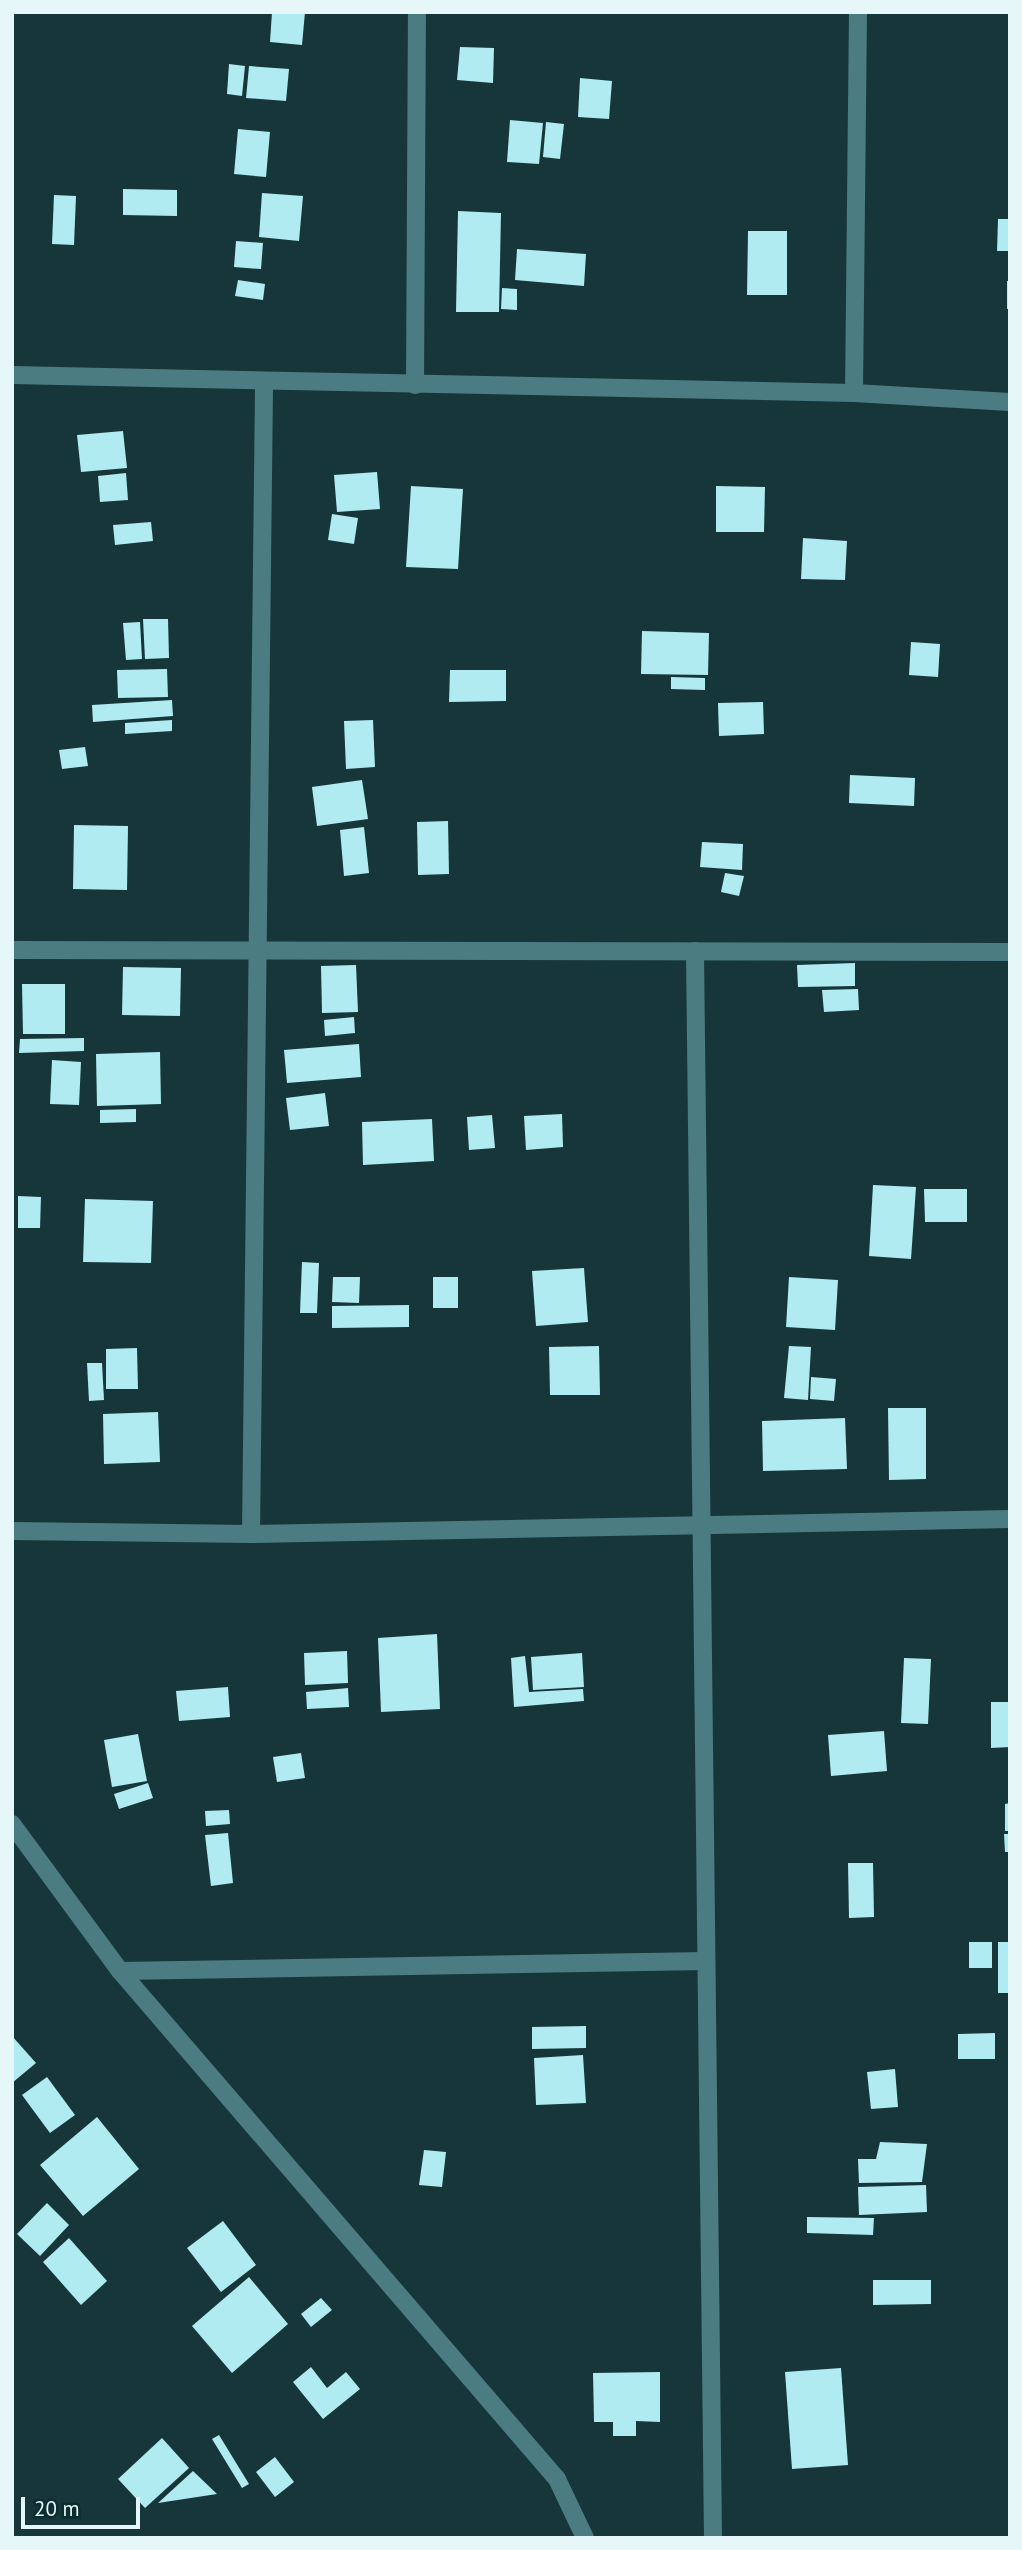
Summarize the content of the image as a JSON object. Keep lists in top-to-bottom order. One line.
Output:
{"scale_bar":"20 m"}
